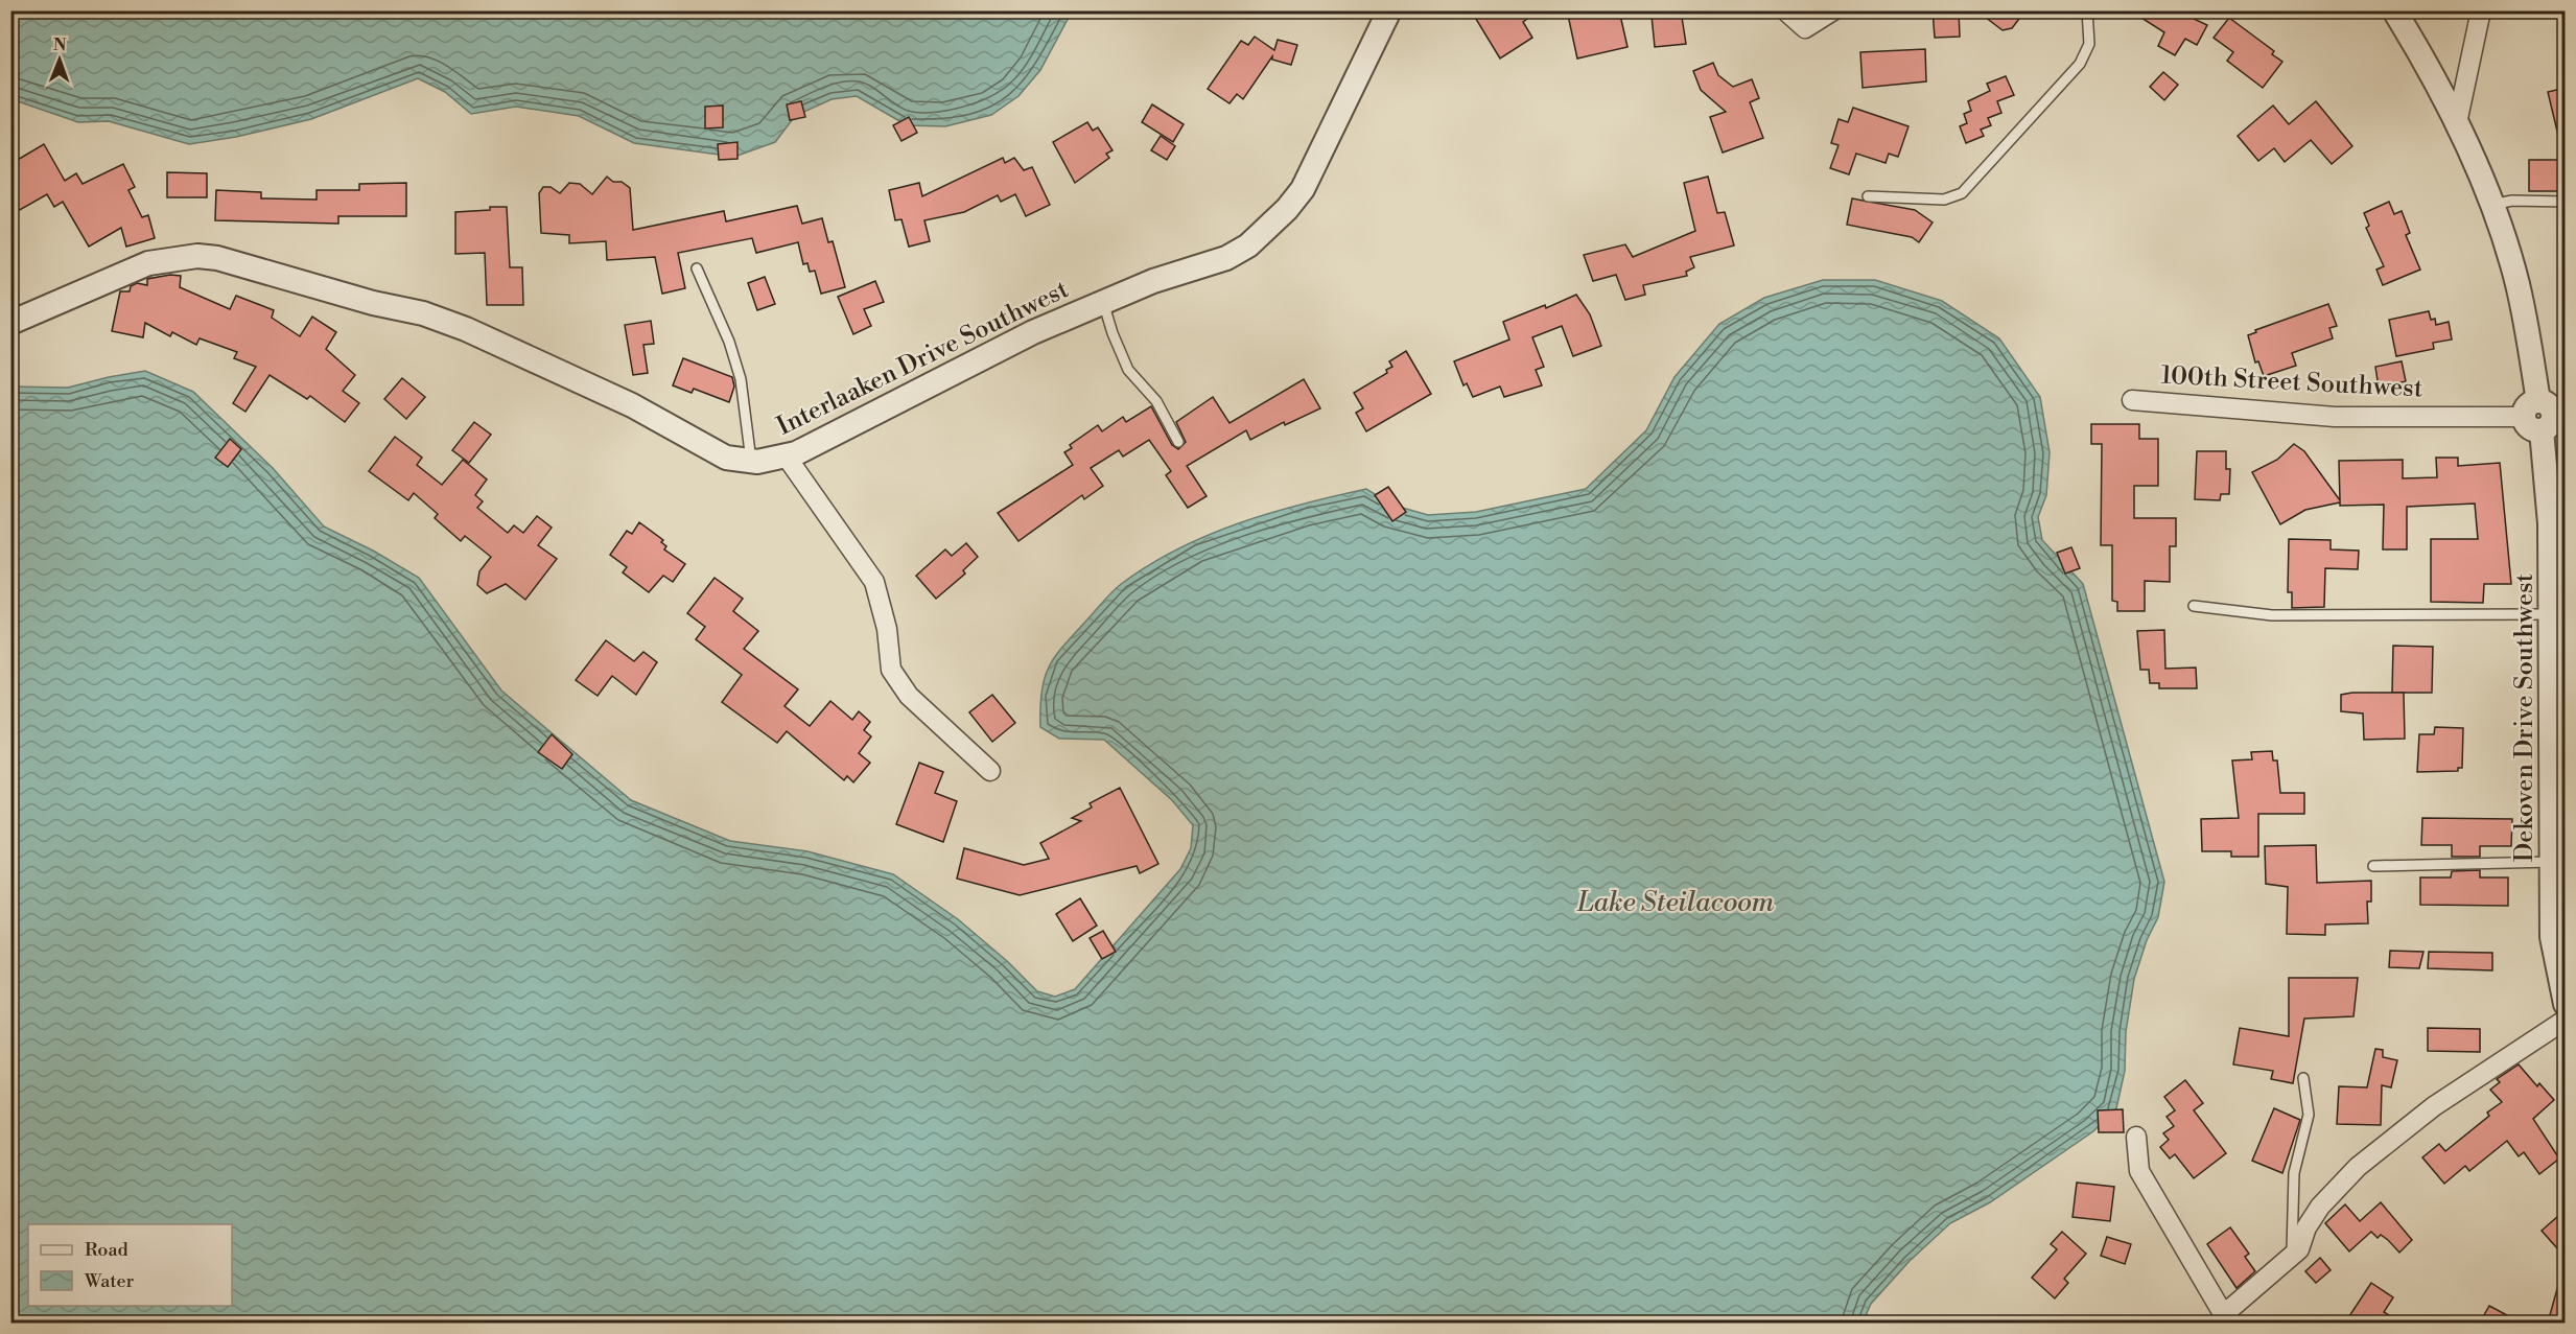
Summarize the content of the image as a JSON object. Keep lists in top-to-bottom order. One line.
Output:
{"streets":{"street":["Interlaaken Drive Southwest","100th Street Southwest","Dekoven Drive Southwest"]},"crossings":[["100th Street Southwest","Dekoven Drive Southwest"]],"water":["Lake Steilacoom"],"legend":["Road","Water"],"north":"top"}
